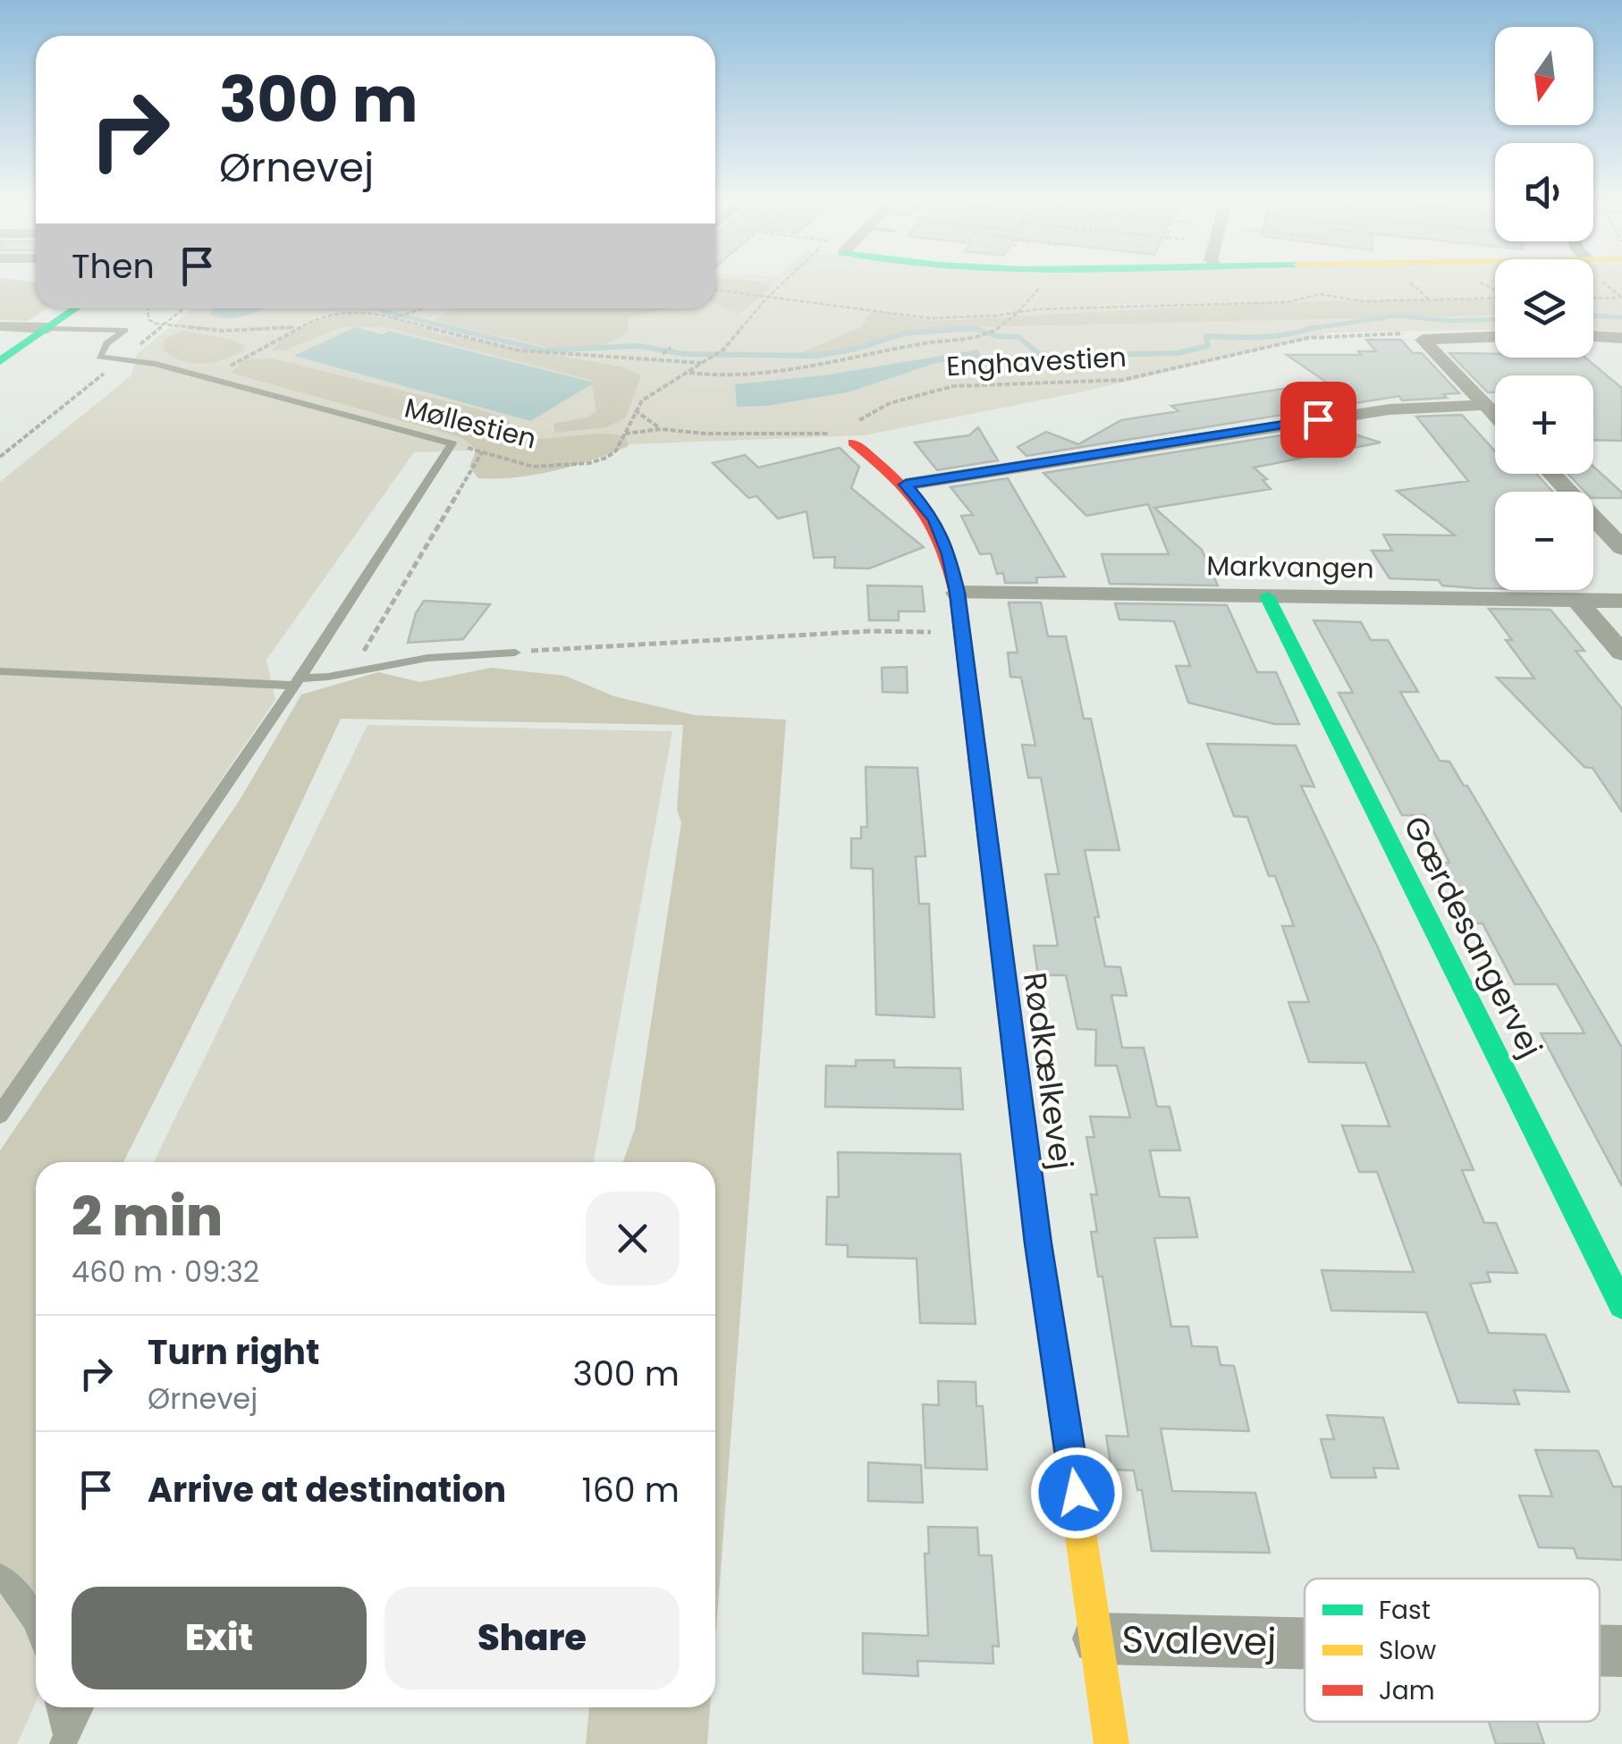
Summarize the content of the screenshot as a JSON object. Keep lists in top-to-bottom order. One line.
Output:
{"streets":{"street":["Markvangen","Gærdesangervej","Rødkælkevej","Svalevej"],"lane":["Møllestien"],"path":["Enghavestien"]},"crossings":[["Enghavestien","Rødkælkevej"],["Markvangen","Gærdesangervej"],["Markvangen","Rødkælkevej"],["Rødkælkevej","Svalevej"]],"legend":["Fast","Slow","Jam"],"north":"bottom","page":{"map_buttons":["+","−"],"turn":["300 m","Ørnevej"],"then":"Then","heading":["2 min","460 m · 09:32"],"list":[{"name":"Turn right","note":"Ørnevej","value":"300 m"},{"name":"Arrive at destination","value":"160 m"}],"buttons":["Exit","Share"]}}
